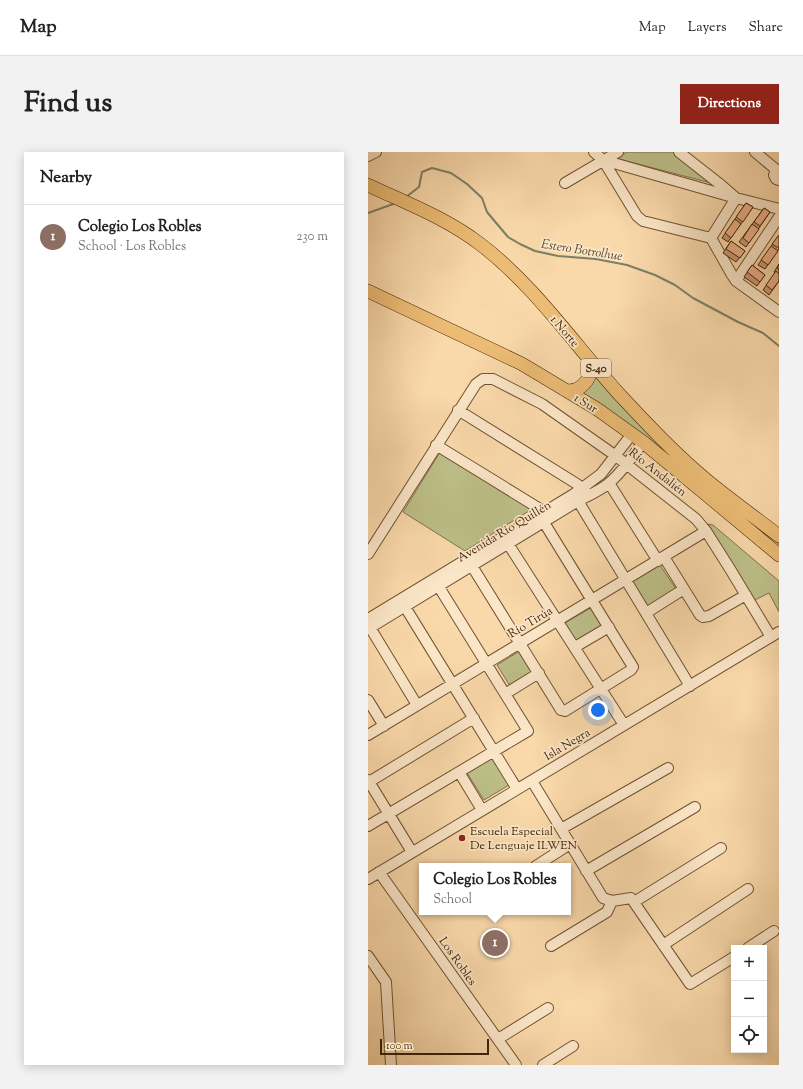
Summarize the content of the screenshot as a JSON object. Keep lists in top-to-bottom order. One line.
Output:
{"streets":{"main road":["1 Norte","S-40","1 Sur"],"street":["Río Andalién","Avenida Río Quillén","Río Tirúa","Isla Negra","Los Robles"]},"crossings":[["1 Sur","Avenida Río Quillén"],["Río Andalién","Avenida Río Quillén"],["Río Andalién","Río Tirúa"],["Río Andalién","Isla Negra"],["Isla Negra","Los Robles"]],"water":["Estero Botrolhue"],"places":["Escuela Especial De Lenguaje ILWEN"],"scale_bar":"100 m","page":{"header":"Map","nav":["Map","Layers","Share"],"title":"Find us","buttons":"Directions","heading":"Nearby","list":[{"mark":"1","name":"Colegio Los Robles","note":"School · Los Robles","value":"230 m"}],"popup":["Colegio Los Robles","School"],"pins":"1","map_buttons":["+","−"],"scale":"100 m"}}
